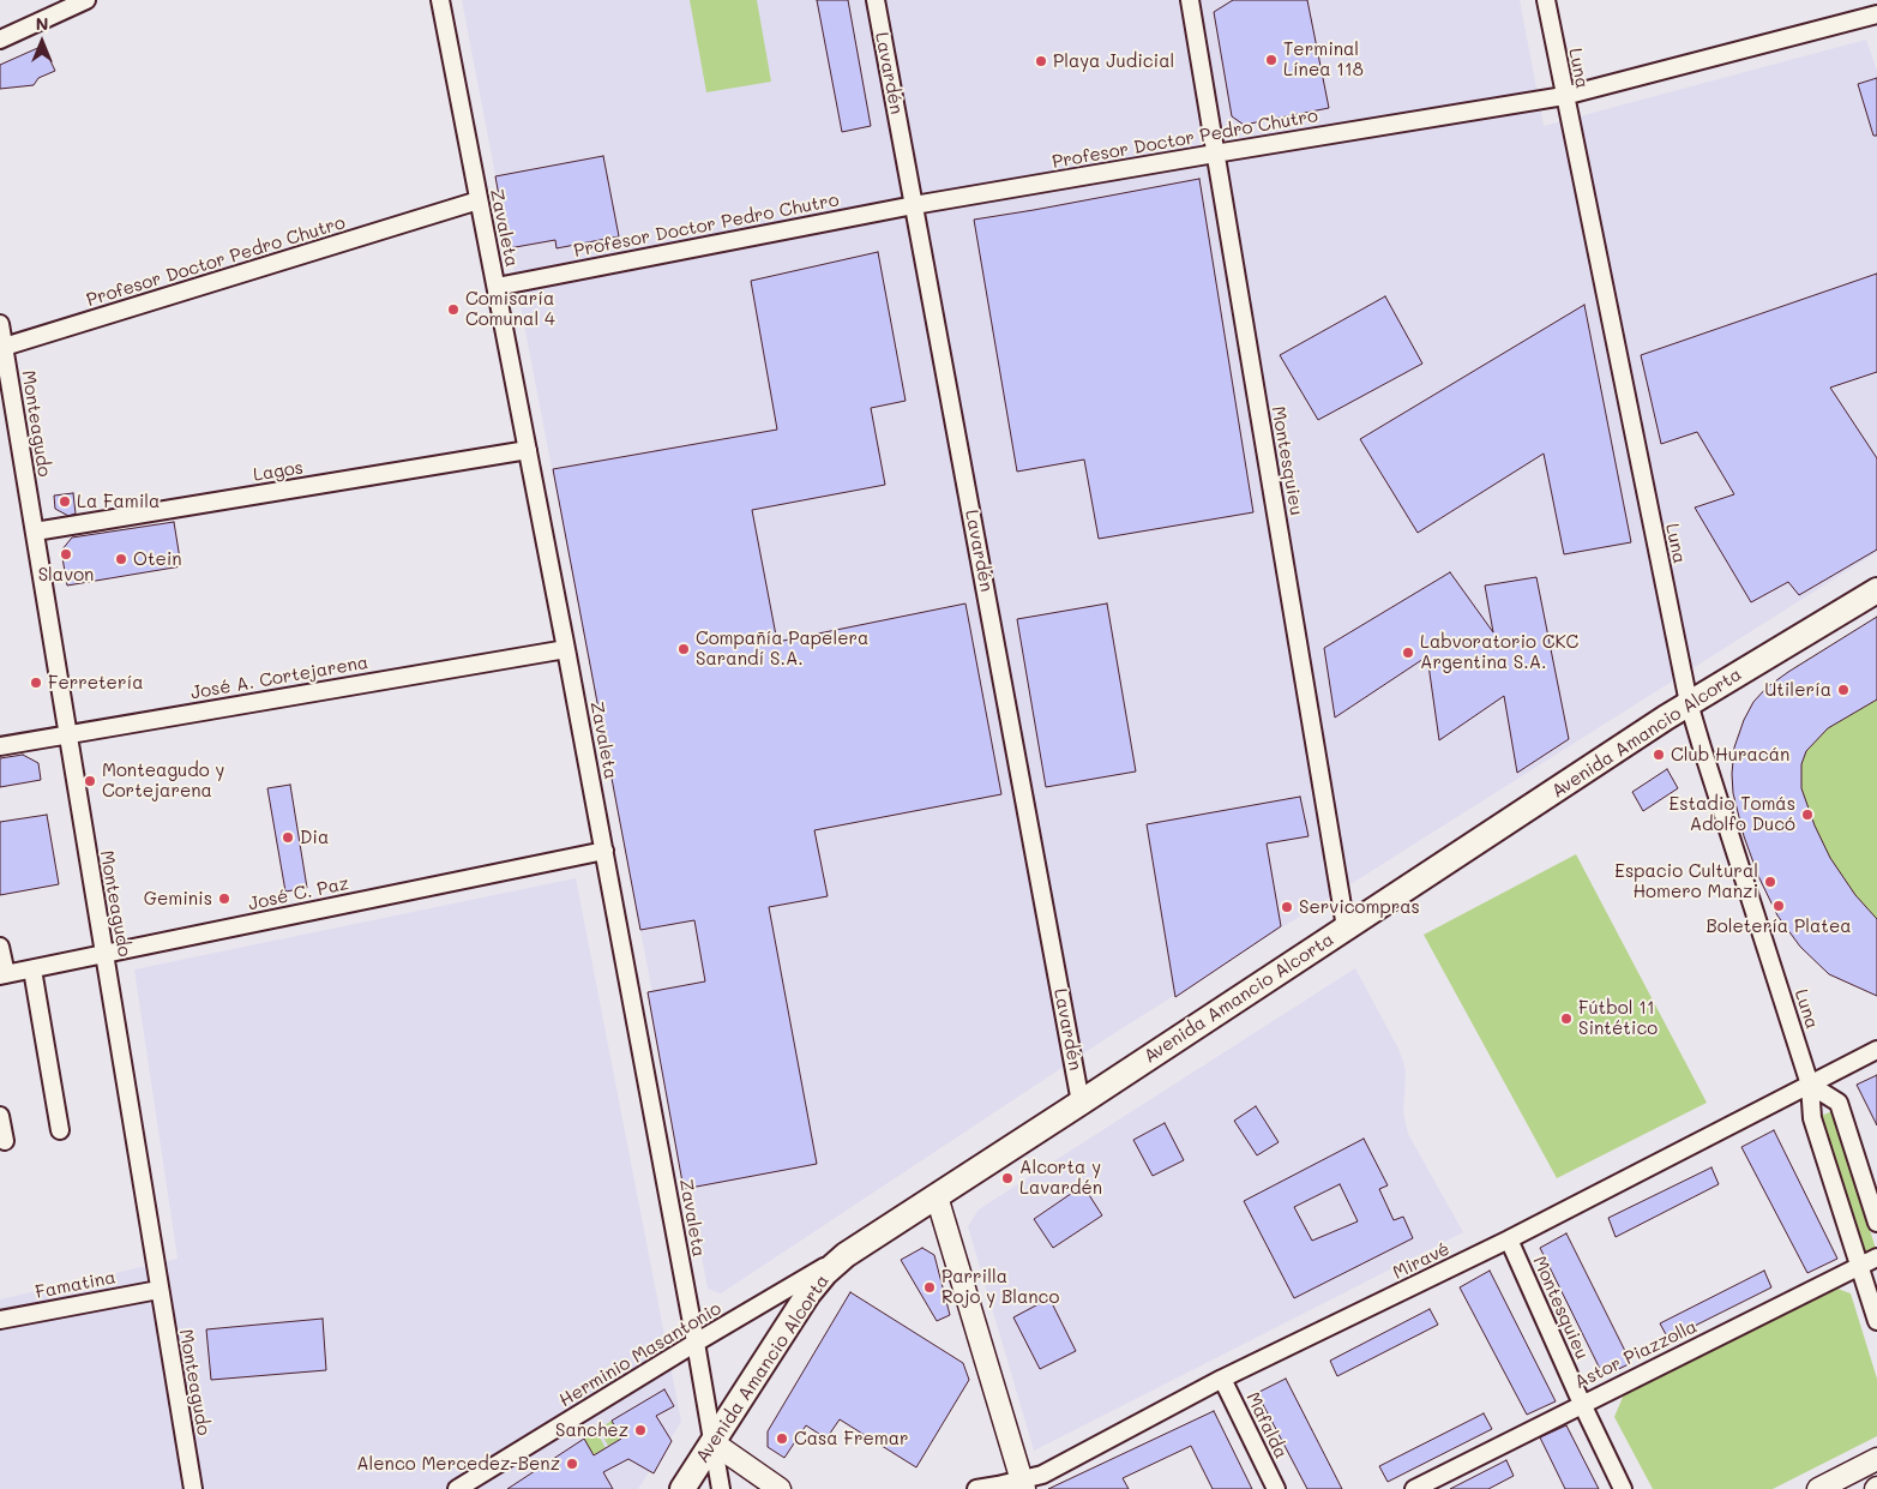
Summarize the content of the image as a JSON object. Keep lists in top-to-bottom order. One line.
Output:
{"streets":{"main road":["Avenida Amancio Alcorta"],"street":["Luna","Lavardén","Profesor Doctor Pedro Chutro","Zavaleta","Monteagudo","Montesquieu","Lagos","José A. Cortejarena","José C. Paz","Miravé","Famatina","Herminio Masantonio","Astor Piazzolla","Mafalda"]},"crossings":[["Luna","Profesor Doctor Pedro Chutro"],["Luna","Avenida Amancio Alcorta"],["Luna","Miravé"],["Luna","Astor Piazzolla"],["Lavardén","Profesor Doctor Pedro Chutro"],["Lavardén","Avenida Amancio Alcorta"],["Profesor Doctor Pedro Chutro","Zavaleta"],["Profesor Doctor Pedro Chutro","Monteagudo"],["Profesor Doctor Pedro Chutro","Montesquieu"],["Zavaleta","Lagos"],["Zavaleta","José A. Cortejarena"],["Zavaleta","Avenida Amancio Alcorta"],["Zavaleta","José C. Paz"],["Zavaleta","Herminio Masantonio"],["Monteagudo","Lagos"],["Monteagudo","José A. Cortejarena"],["Monteagudo","José C. Paz"],["Monteagudo","Famatina"],["Montesquieu","Avenida Amancio Alcorta"],["Montesquieu","Miravé"],["Montesquieu","Astor Piazzolla"],["Avenida Amancio Alcorta","Herminio Masantonio"],["Miravé","Mafalda"]],"places":["Terminal Línea 118","Playa Judicial","Comisaría Comunal 4","La Famila","Slavon","Otein","Compañía Papelera Sarandí S.A.","Labvoratorio CKC Argentina S.A.","Ferretería","Utilería","Club Huracán","Monteagudo y Cortejarena","Estadio Tomás Adolfo Ducó","Dia","Espacio Cultural Homero Manzi","Geminis","Boletería Platea","Servicompras","Fútbol 11 Sintético","Alcorta y Lavardén","Parrilla Rojo y Blanco","Sanchez","Casa Fremar","Alenco Mercedez-Benz"],"north":"top"}
